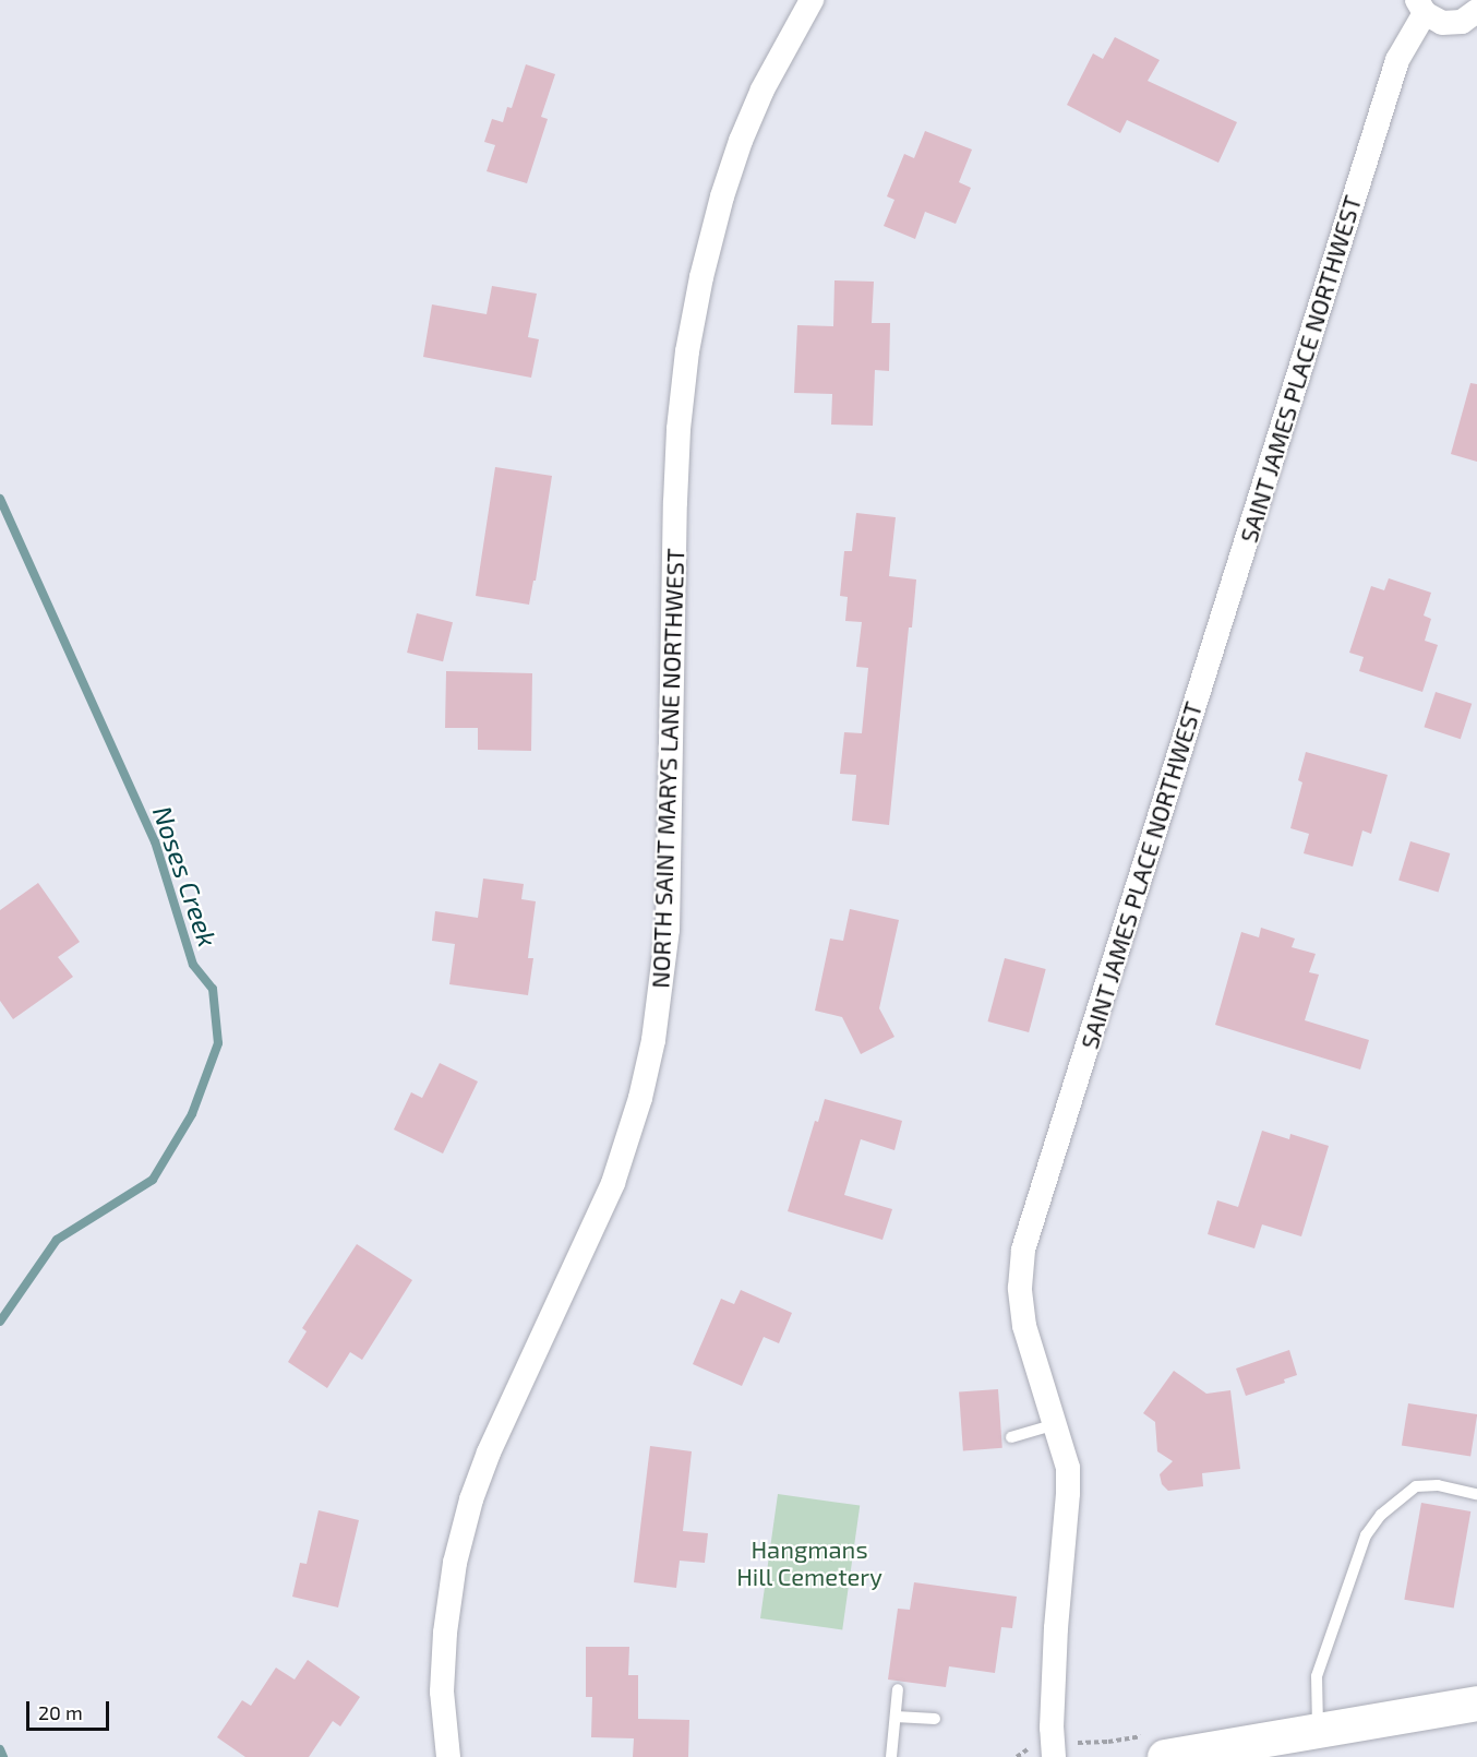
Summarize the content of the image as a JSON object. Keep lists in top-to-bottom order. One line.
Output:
{"streets":{"street":["SAINT JAMES PLACE NORTHWEST","NORTH SAINT MARYS LANE NORTHWEST"]},"water":["Noses Creek"],"parks":["Hangmans Hill Cemetery"],"scale_bar":"20 m"}
